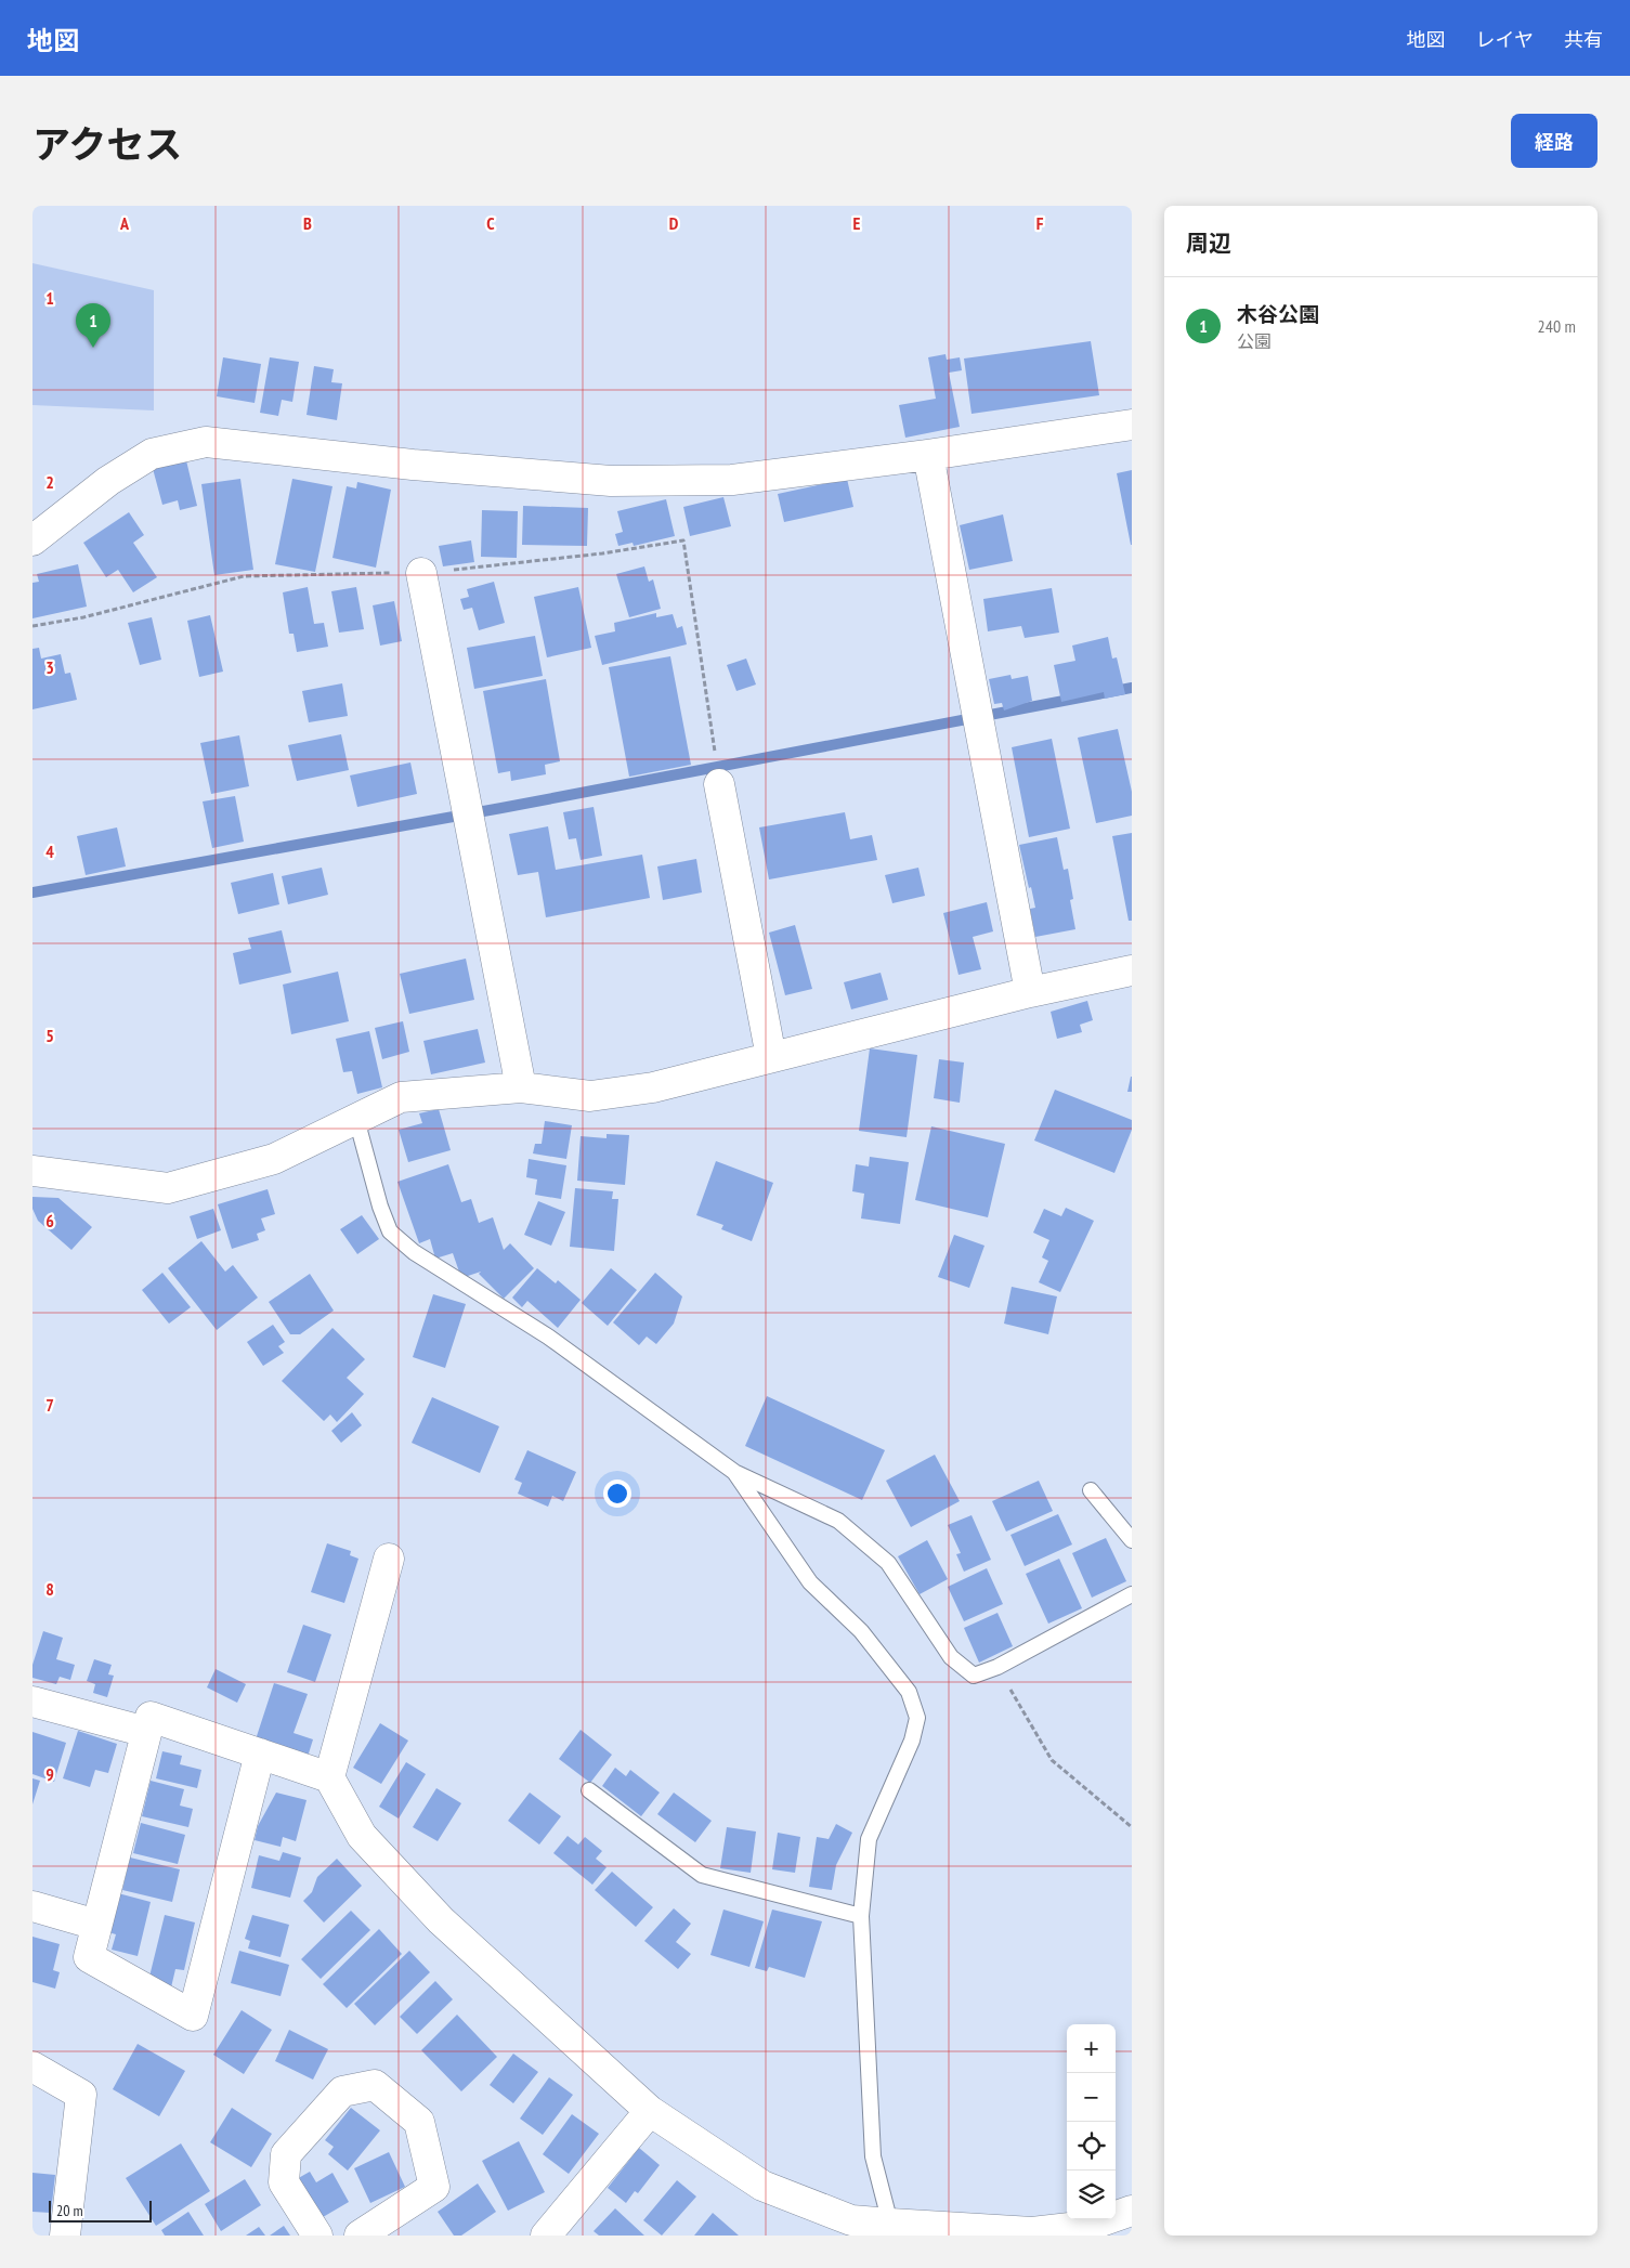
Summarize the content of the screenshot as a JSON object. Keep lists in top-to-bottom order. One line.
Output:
{"scale_bar":"20 m","page":{"header":"地図","nav":["地図","レイヤ","共有"],"title":"アクセス","buttons":"経路","heading":"周辺","list":[{"mark":"1","name":"木谷公園","note":"公園","value":"240 m"}],"pins":"1","map_buttons":["+","−"],"scale":"20 m"},"grid":{"columns":["A","B","C","D","E","F"],"rows":["1","2","3","4","5","6","7","8","9"]}}
